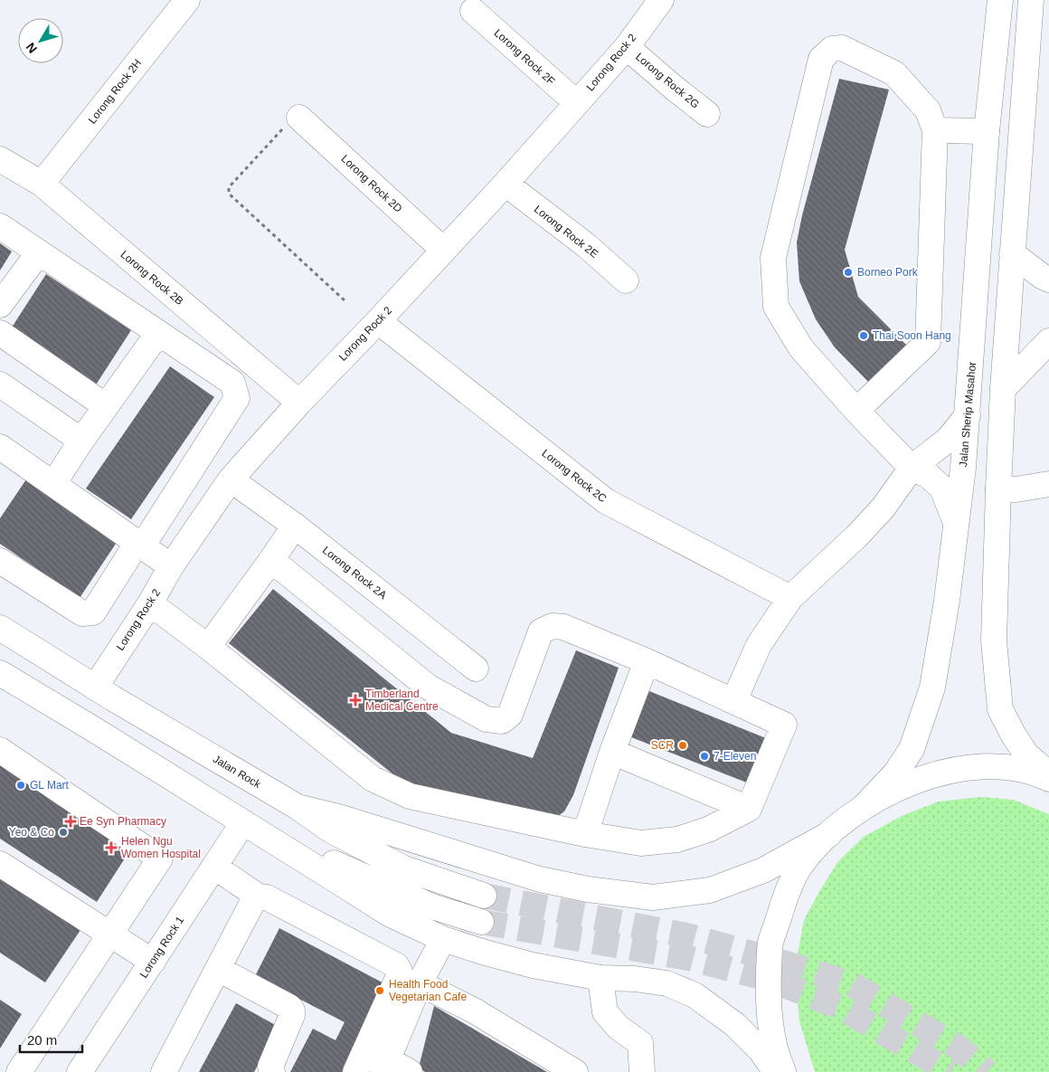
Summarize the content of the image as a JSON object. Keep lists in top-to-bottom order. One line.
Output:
{"streets":{"main road":["Lorong Rock 2F","Lorong Rock 2","Lorong Rock 2G","Lorong Rock 2H","Lorong Rock 2D","Lorong Rock 2E","Lorong Rock 2B","Jalan Sherip Masahor","Lorong Rock 2C","Lorong Rock 2A","Jalan Rock","Lorong Rock 1"]},"crossings":[["Lorong Rock 2F","Lorong Rock 2"],["Lorong Rock 2","Lorong Rock 2G"],["Lorong Rock 2","Lorong Rock 2D"],["Lorong Rock 2","Lorong Rock 2E"],["Lorong Rock 2","Lorong Rock 2B"],["Lorong Rock 2","Lorong Rock 2C"],["Lorong Rock 2","Lorong Rock 2A"],["Lorong Rock 2","Jalan Rock"],["Lorong Rock 2H","Lorong Rock 2B"]],"places":{"other":["Borneo Pork","Thai Soon Hang","SCR","7-Eleven","GL Mart","Yeo & Co","Health Food Vegetarian Cafe"],"health":["Timberland Medical Centre","Ee Syn Pharmacy","Helen Ngu Women Hospital"]},"scale_bar":"20 m","north":"bottom left"}
